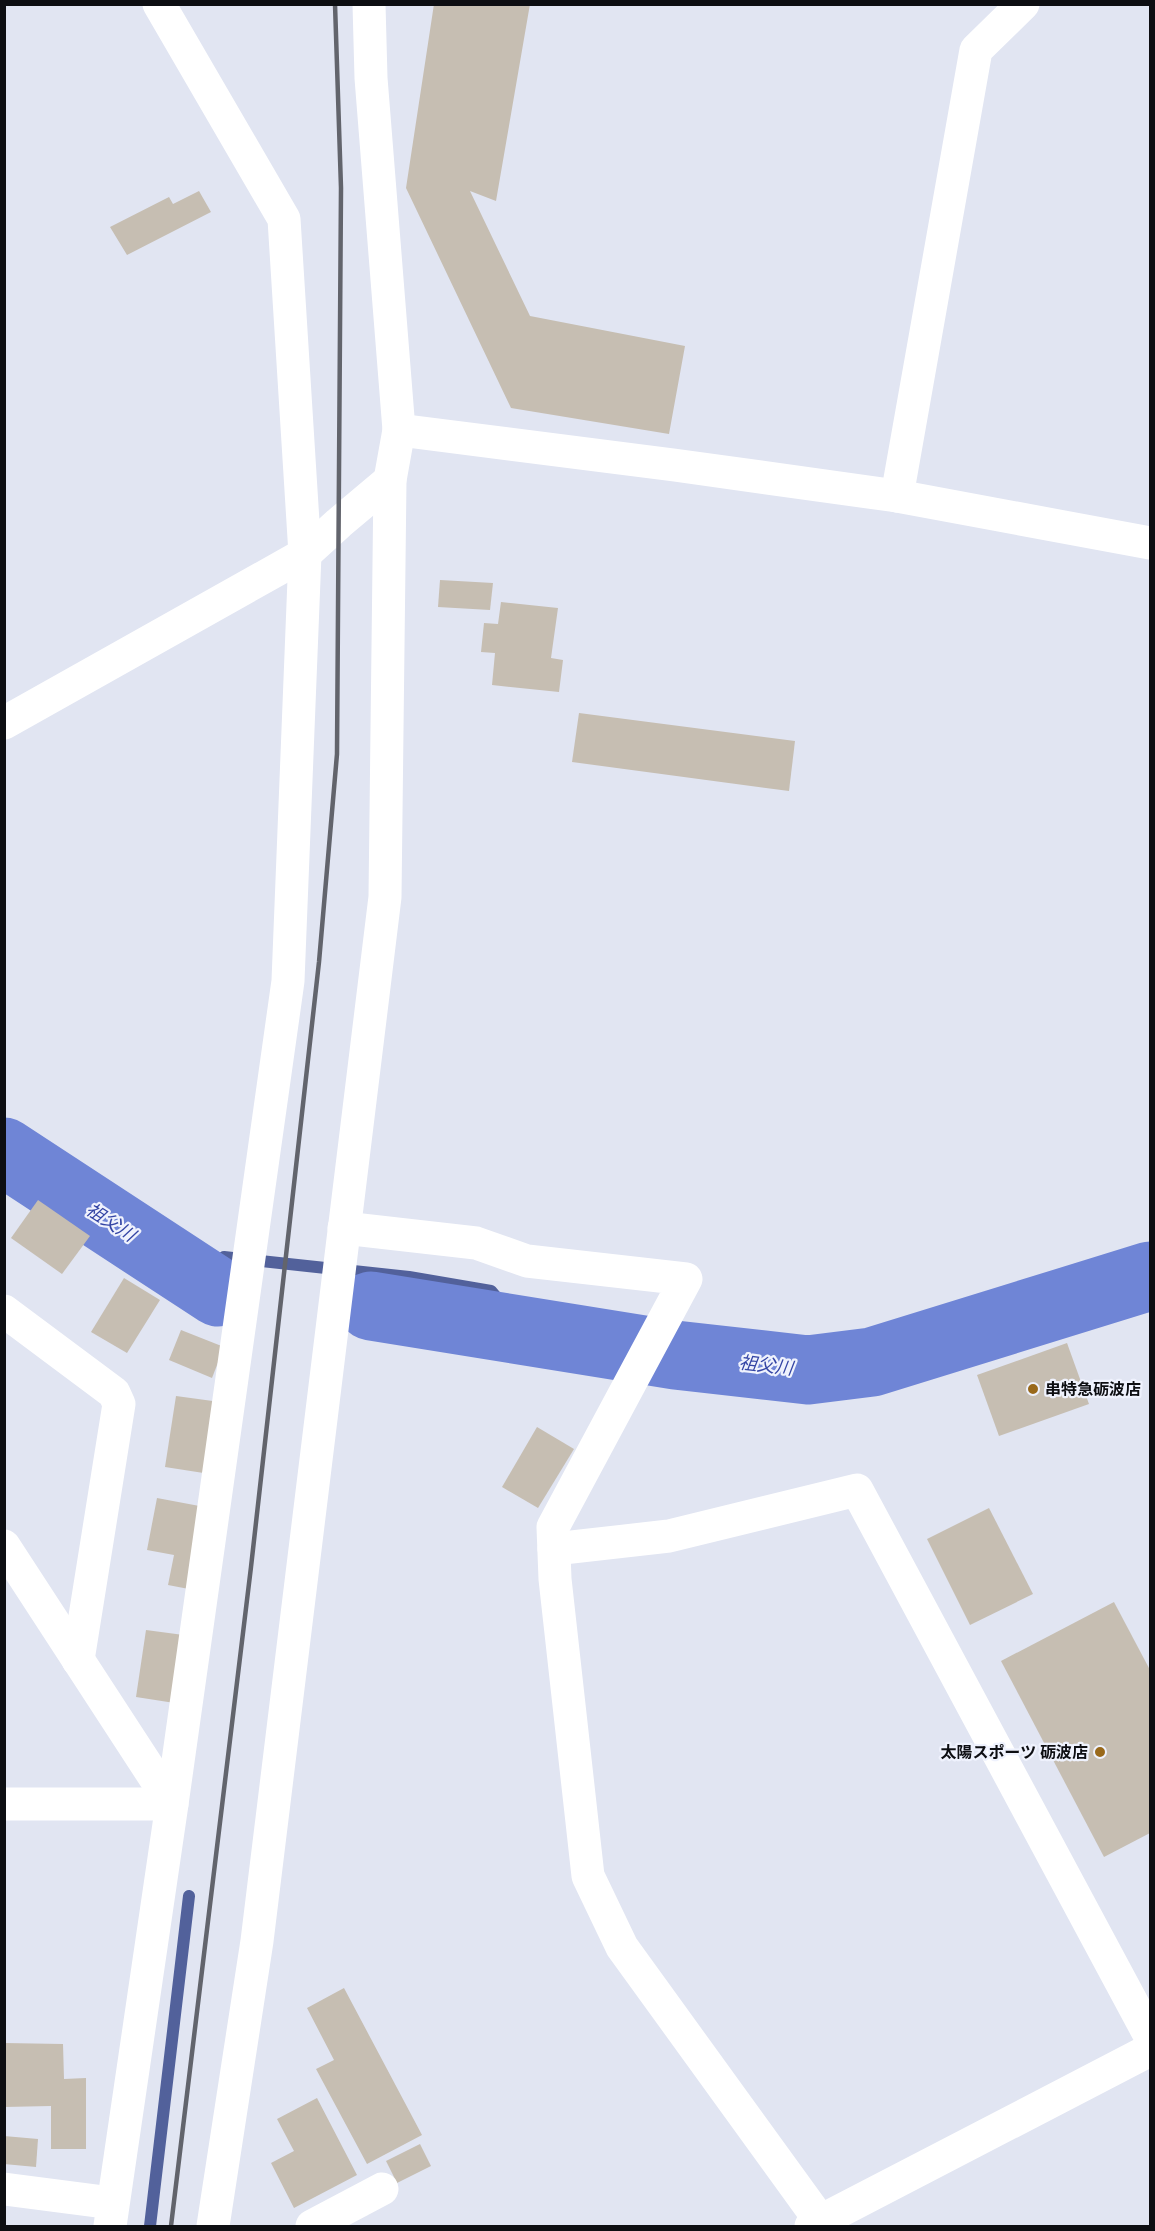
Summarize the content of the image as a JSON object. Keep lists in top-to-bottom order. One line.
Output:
{"water":["祖父川"],"places":["串特急砺波店","太陽スポーツ 砺波店"]}
